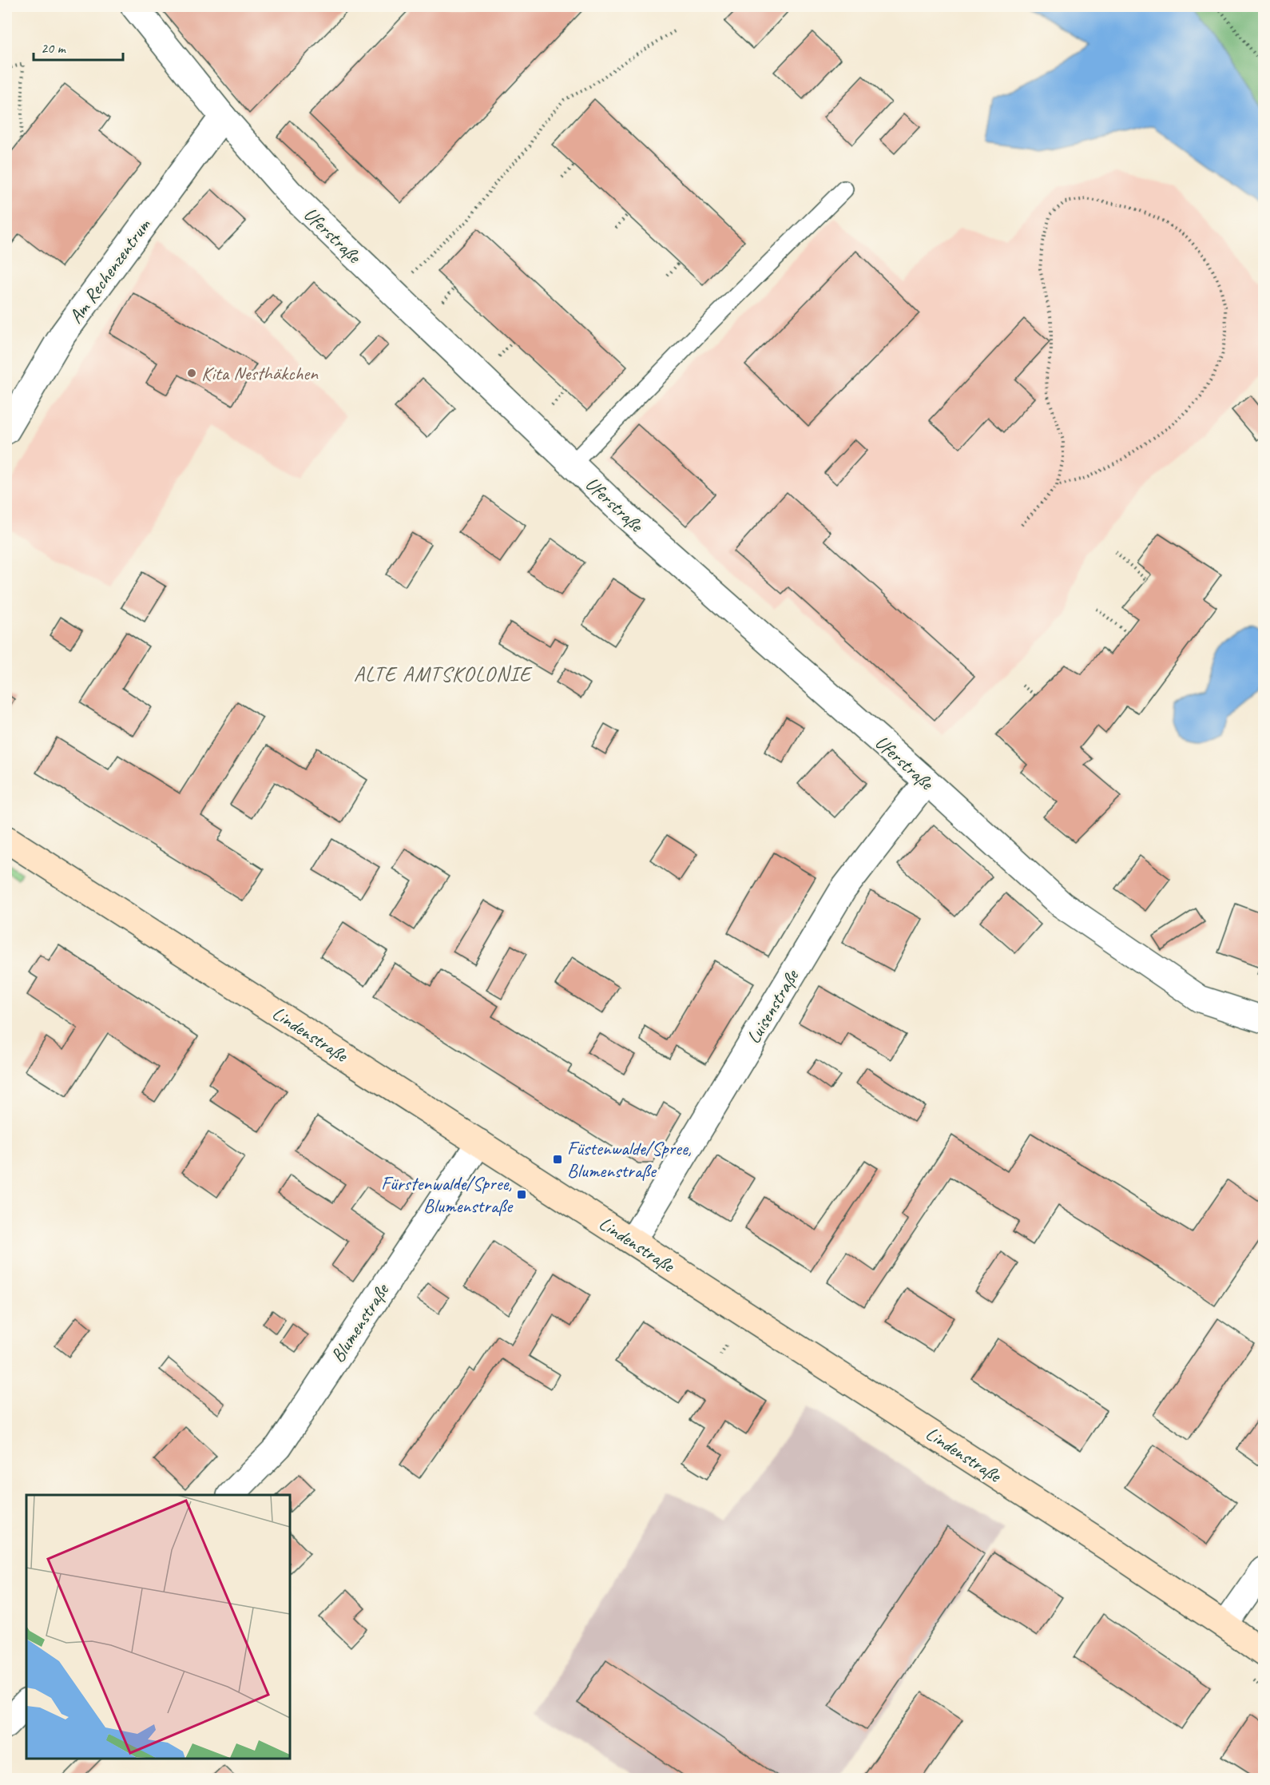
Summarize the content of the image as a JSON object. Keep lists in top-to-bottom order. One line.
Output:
{"streets":{"street":["Uferstraße","Am Rechenzentrum","Luisenstraße","Lindenstraße","Blumenstraße"]},"crossings":[["Uferstraße","Am Rechenzentrum"],["Uferstraße","Luisenstraße"],["Luisenstraße","Lindenstraße"],["Lindenstraße","Blumenstraße"]],"districts":["ALTE AMTSKOLONIE"],"places":{"other":["Kita Nesthäkchen"],"transit":["Füstenwalde/Spree, Blumenstraße","Fürstenwalde/Spree, Blumenstraße"]},"scale_bar":"20 m"}
